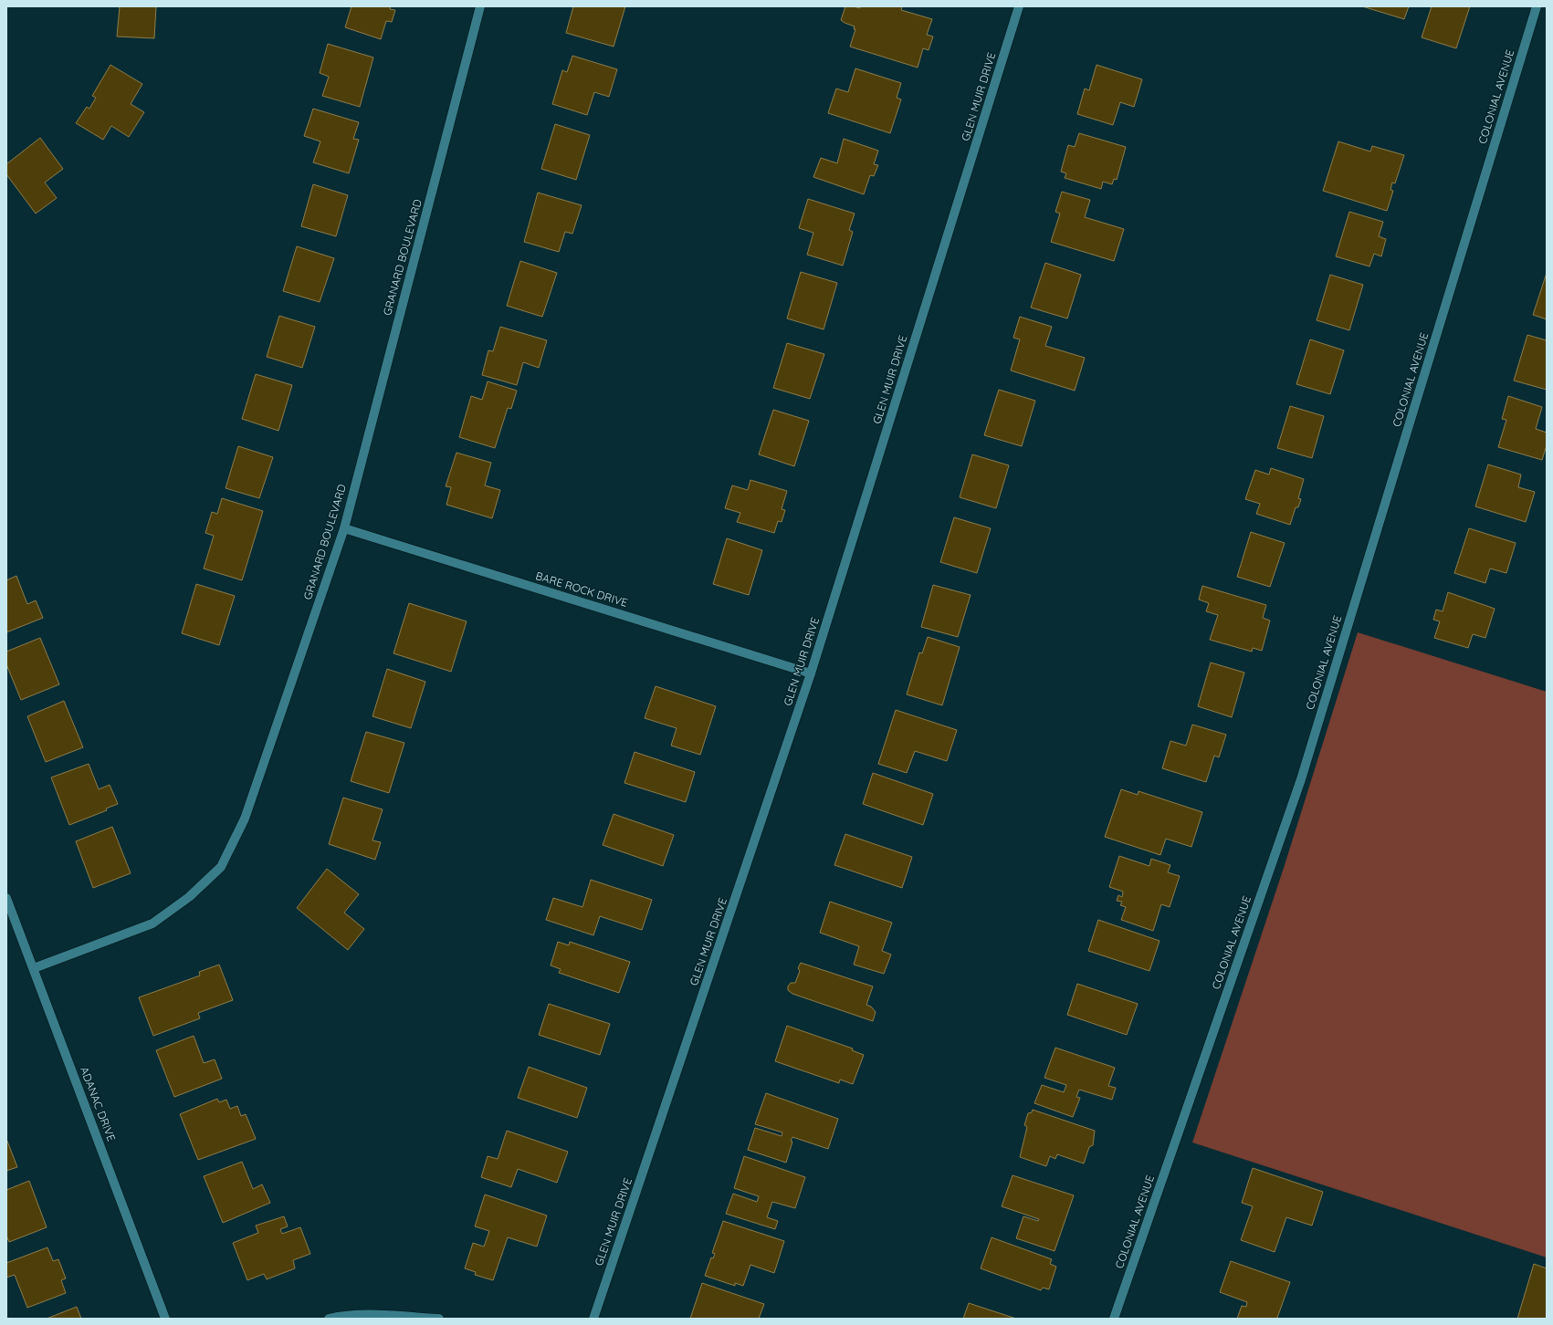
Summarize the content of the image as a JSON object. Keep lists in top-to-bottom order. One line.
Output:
{"streets":{"street":["GLEN MUIR DRIVE","COLONIAL AVENUE","GRANARD BOULEVARD","BARE ROCK DRIVE","ADANAC DRIVE"]},"crossings":[["GLEN MUIR DRIVE","BARE ROCK DRIVE"],["GRANARD BOULEVARD","BARE ROCK DRIVE"],["GRANARD BOULEVARD","ADANAC DRIVE"]]}
